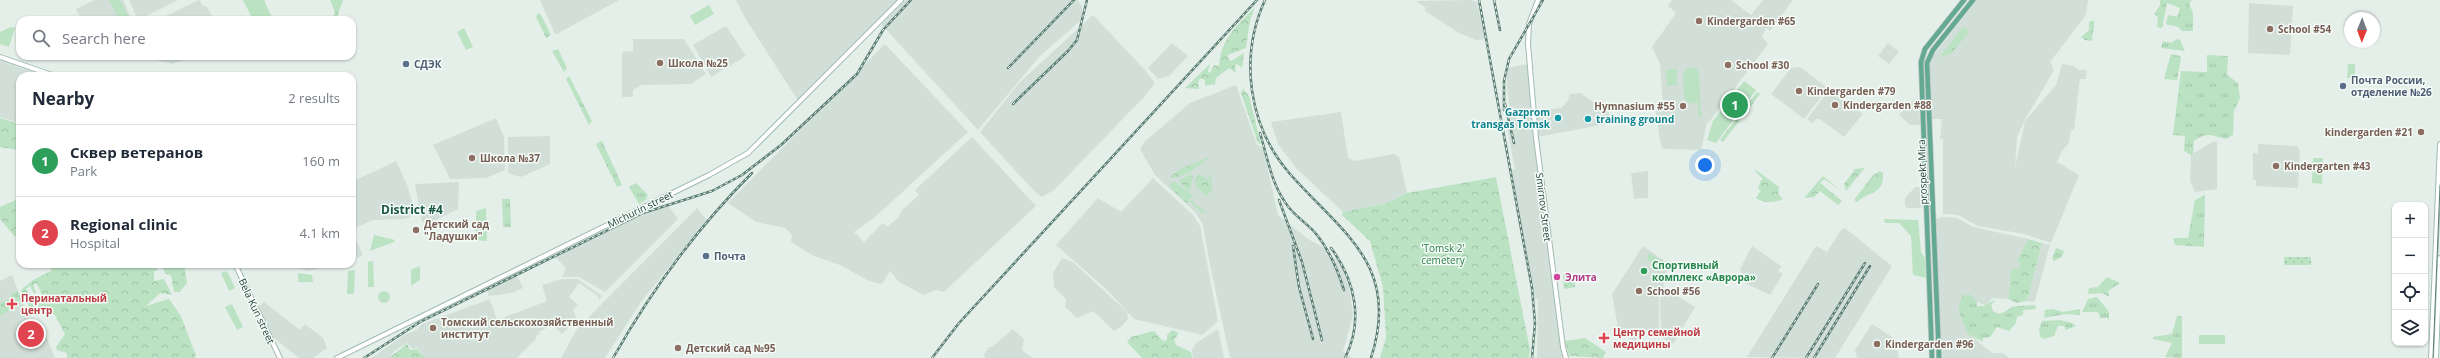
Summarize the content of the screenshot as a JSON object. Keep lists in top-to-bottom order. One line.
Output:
{"streets":{"main road":["prospekt Mira","Smirnov Street","Michurin street","Bela Kun street"]},"districts":["District #4"],"parks":["'Tomsk 2' cemetery"],"places":{"other":["Kindergarden #65","School #54","Школа №25","СДЭК","School #30","Почта России, отделение №26","Kindergarden #79","Kindergarden #88","Hymnasium #55","Gazprom transgas Tomsk","training ground","kindergarden #21","Школа №37","Kindergarten #43","Детский сад \"Ладушки\"","Почта","Спортивный комплекс «Аврора»","Элита","School #56","Томский сельскохозяйственный институт","Kindergarden #96","Детский сад №95"],"health":["Перинатальный центр","Центр семейной медицины"]},"north":"bottom","page":{"search":"Search here","heading":["Nearby","2 results"],"pins":["1","2"],"list":[{"mark":"1","name":"Сквер ветеранов","note":"Park","value":"160 m"},{"mark":"2","name":"Regional clinic","note":"Hospital","value":"4.1 km"}],"map_buttons":["+","−"]}}
